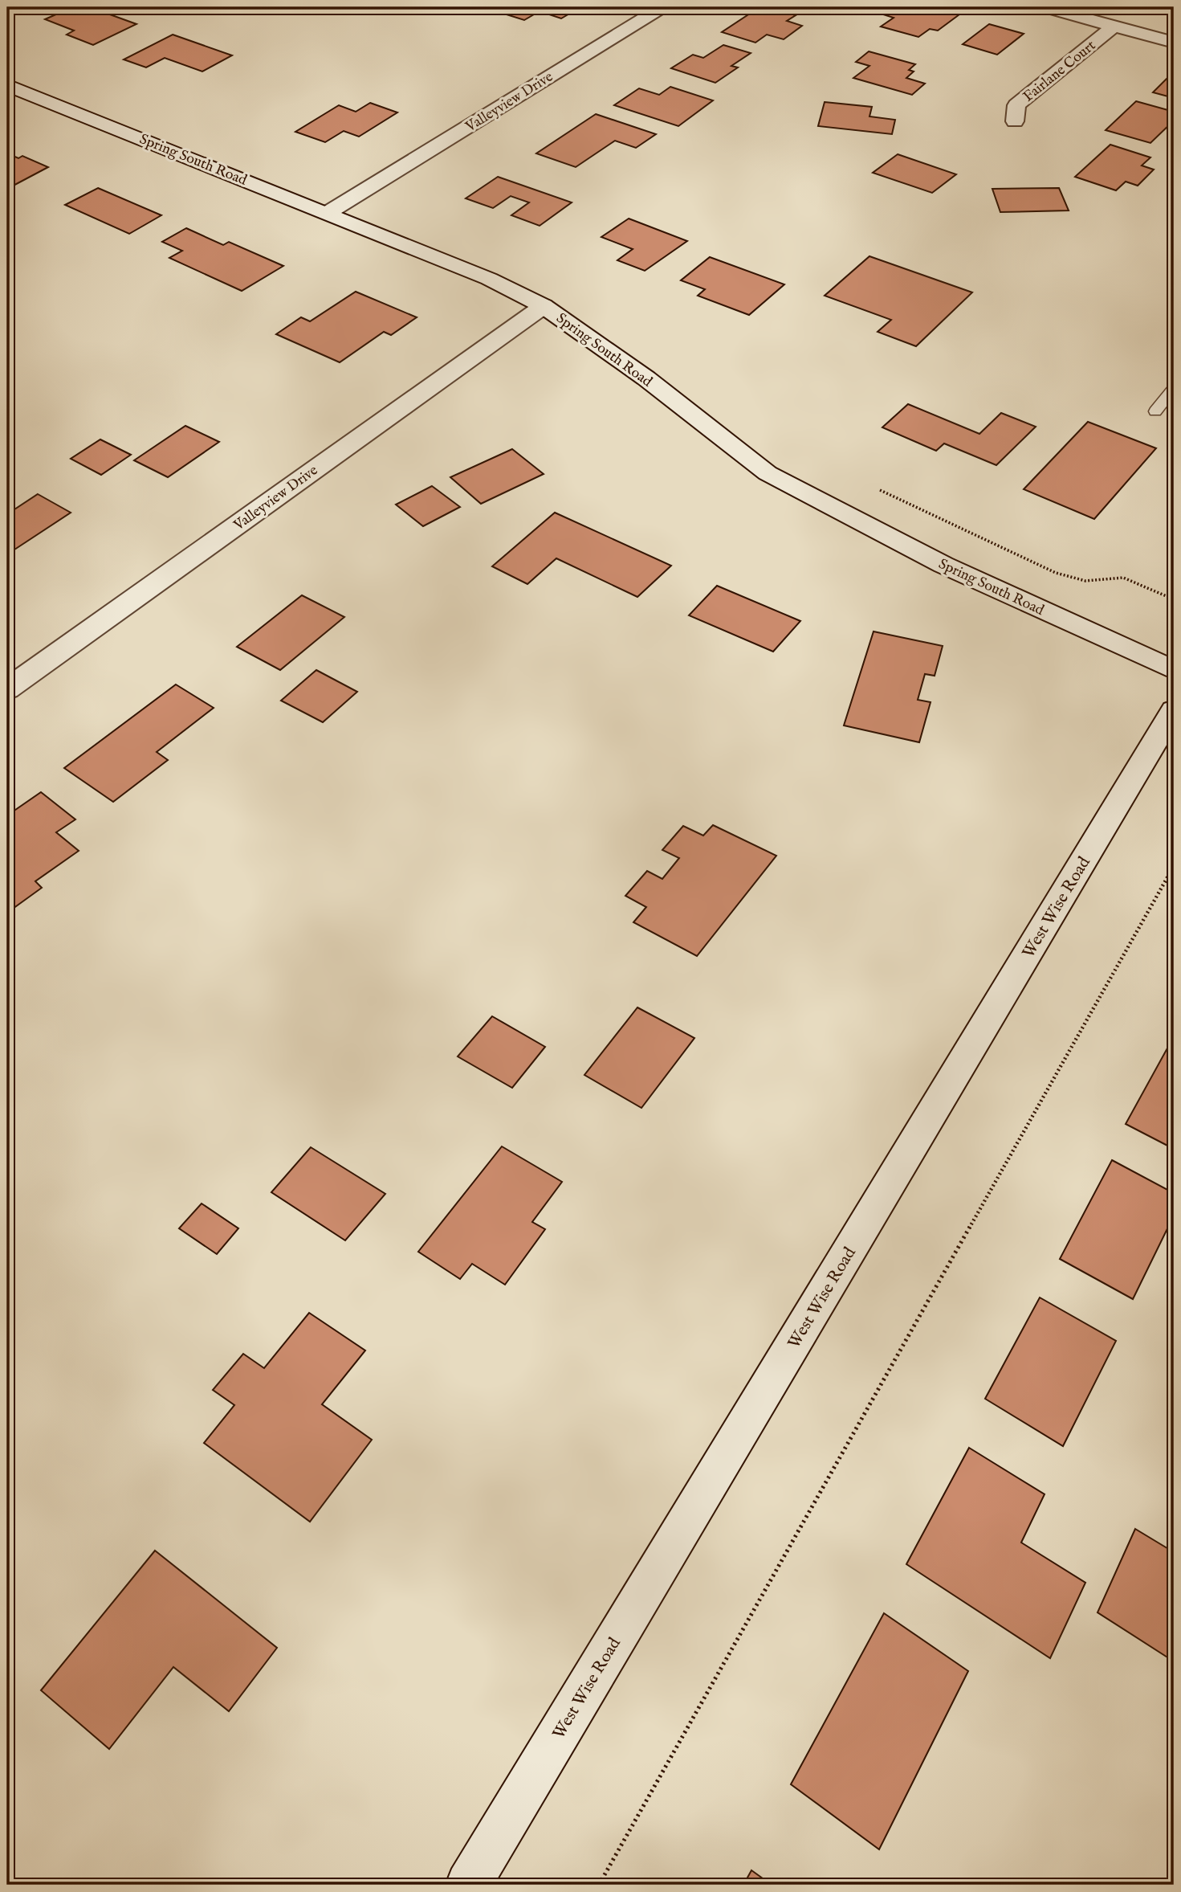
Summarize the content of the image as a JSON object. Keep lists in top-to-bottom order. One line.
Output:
{"streets":{"street":["Fairlane Court","Valleyview Drive","Spring South Road","West Wise Road"]},"crossings":[["Valleyview Drive","Spring South Road"]]}
